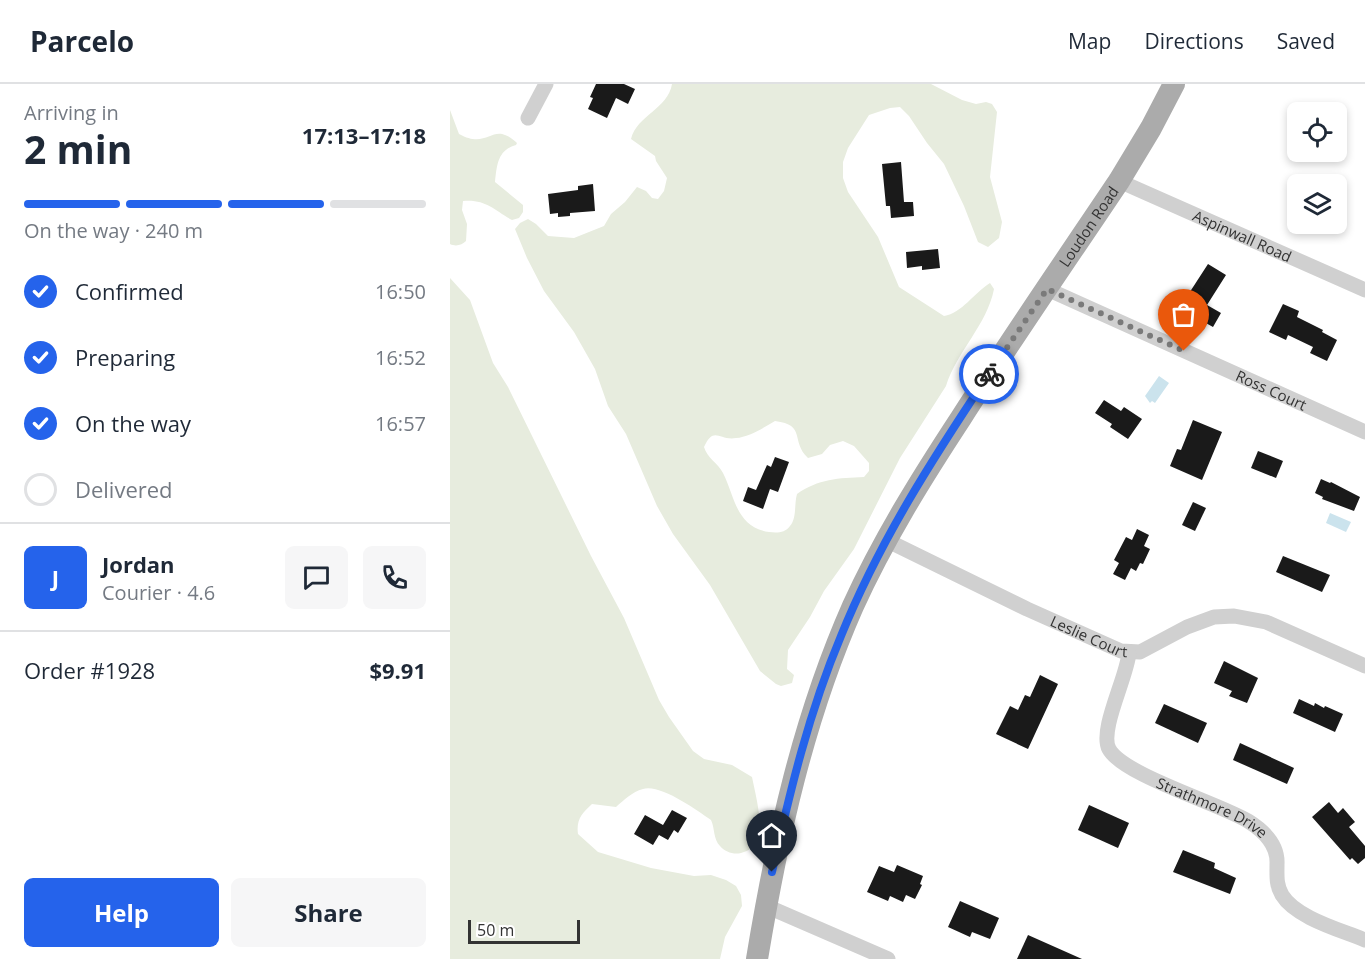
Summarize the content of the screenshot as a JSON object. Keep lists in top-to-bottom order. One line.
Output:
{"streets":{"main road":["Loudon Road"],"street":["Aspinwall Road","Ross Court","Leslie Court","Strathmore Drive"]},"crossings":[["Loudon Road","Aspinwall Road"],["Loudon Road","Ross Court"],["Loudon Road","Leslie Court"],["Leslie Court","Strathmore Drive"]],"scale_bar":"50 m","page":{"header":"Parcelo","nav":["Map","Directions","Saved"],"heading":["2 min","Arriving in","17:13–17:18"],"panel":["Jordan","Courier · 4.6","Order #1928","$9.91"],"bar":"On the way · 240 m","list":[["Confirmed","16:50"],["Preparing","16:52"],["On the way","16:57"],"Delivered"],"round":"J","buttons":["Help","Share"],"scale":"50 m"}}
